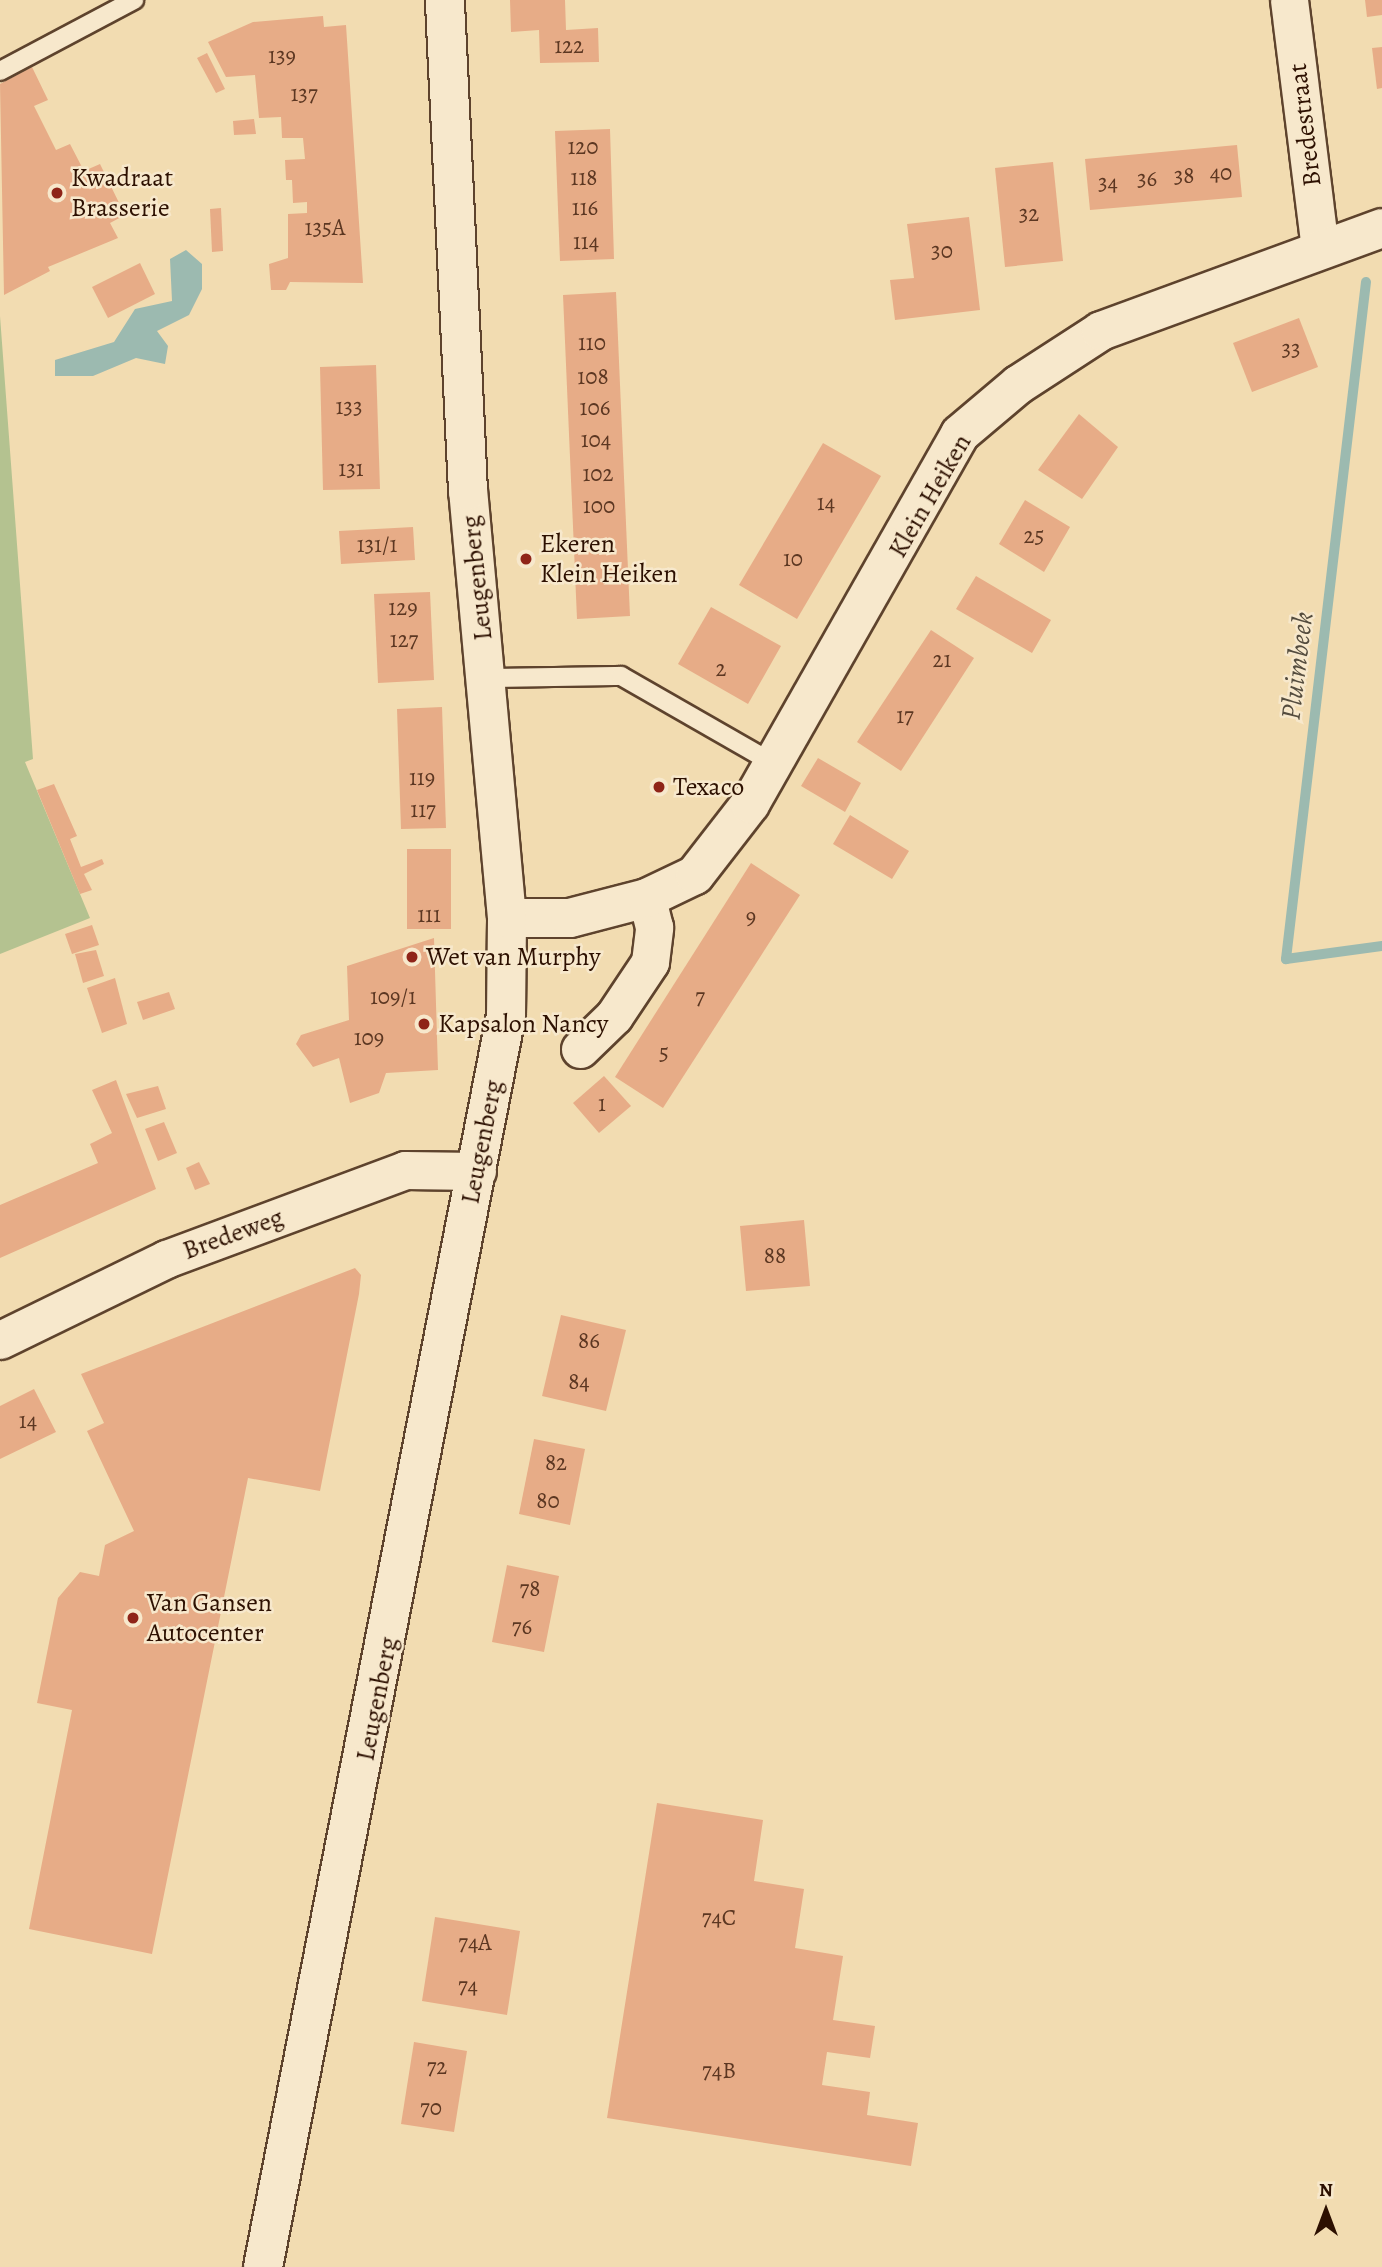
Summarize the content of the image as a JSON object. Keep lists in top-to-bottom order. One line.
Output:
{"streets":{"main road":["Klein Heiken","Leugenberg"],"street":["Bredestraat","Bredeweg"]},"crossings":[["Bredestraat","Klein Heiken"],["Klein Heiken","Leugenberg"],["Leugenberg","Bredeweg"]],"water":["Pluimbeek"],"places":["Kwadraat Brasserie","Ekeren Klein Heiken","Texaco","Wet van Murphy","Kapsalon Nancy","Van Gansen Autocenter"],"house_numbers":["122","139","137","120","40","38","118","36","34","116","32","135A","114","30","110","33","108","133","106","104","131","102","14","100","25","131/1","10","129","127","21","2","17","119","117","111","9","109/1","7","109","5","1","88","86","84","14","82","80","78","76","74C","74A","74","72","74B","70"],"north":"top"}
